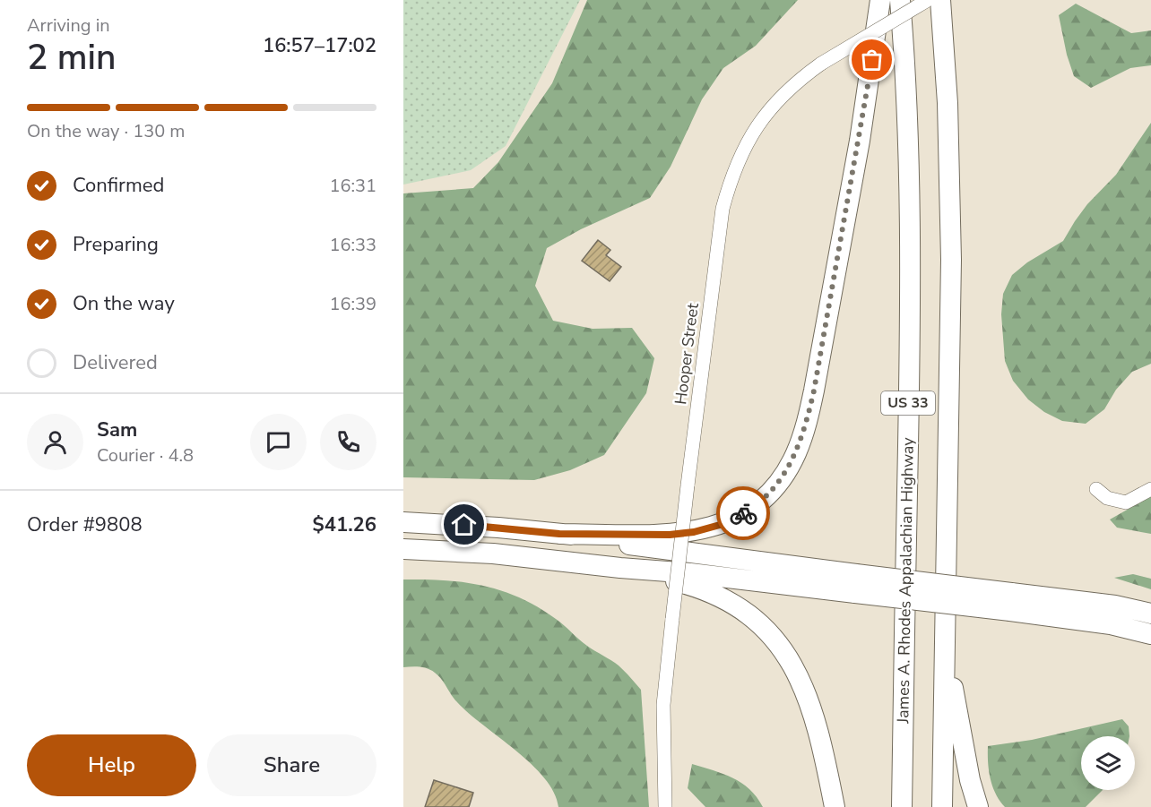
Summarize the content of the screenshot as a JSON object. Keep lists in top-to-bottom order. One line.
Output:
{"streets":{"highway":["US 33","James A. Rhodes Appalachian Highway"],"street":["Hooper Street"]},"page":{"heading":["2 min","Arriving in","16:57–17:02"],"panel":["Sam","Courier · 4.8","Order #9808","$41.26"],"bar":"On the way · 130 m","list":[["Confirmed","16:31"],["Preparing","16:33"],["On the way","16:39"],"Delivered"],"buttons":["Help","Share"]}}
